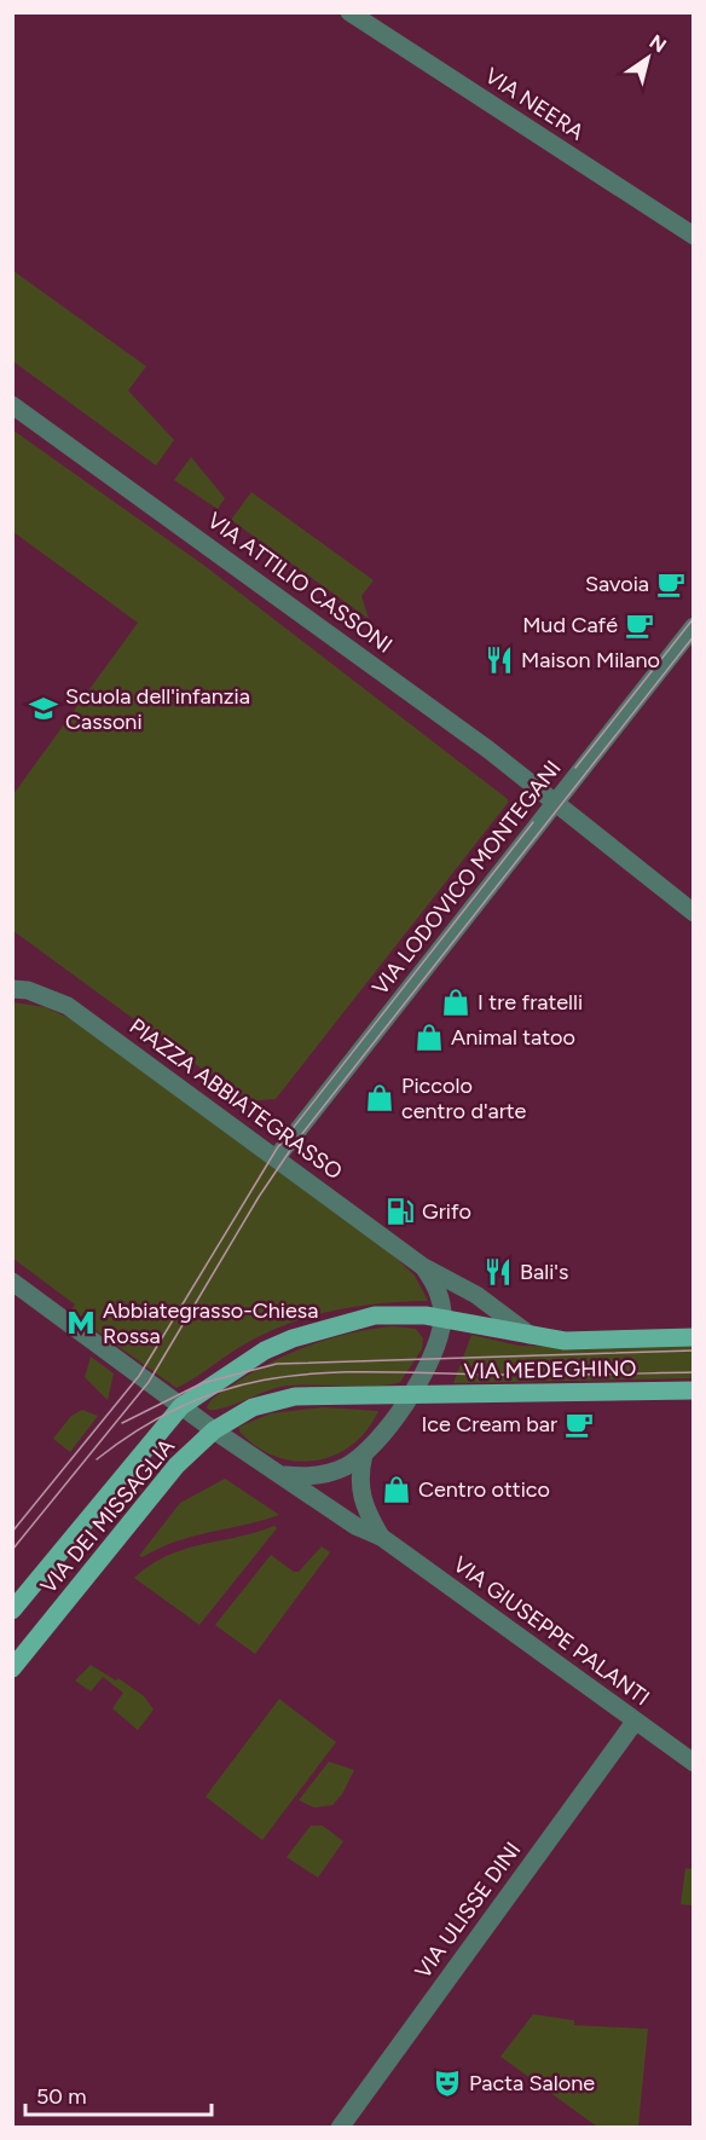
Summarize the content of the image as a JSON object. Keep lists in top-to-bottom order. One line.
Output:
{"streets":{"main road":["VIA MEDEGHINO","VIA DEI MISSAGLIA"],"street":["VIA NEERA","VIA ATTILIO CASSONI","VIA LODOVICO MONTEGANI","PIAZZA ABBIATEGRASSO","VIA GIUSEPPE PALANTI","VIA ULISSE DINI"]},"crossings":[["VIA ATTILIO CASSONI","VIA LODOVICO MONTEGANI"],["VIA LODOVICO MONTEGANI","PIAZZA ABBIATEGRASSO"],["PIAZZA ABBIATEGRASSO","VIA MEDEGHINO"],["VIA GIUSEPPE PALANTI","VIA ULISSE DINI"]],"places":{"cafe":["Savoia","Mud Café","Ice Cream bar"],"restaurant":["Maison Milano","Bali's"],"school or university":["Scuola dell'infanzia Cassoni"],"shop":["I tre fratelli","Animal tatoo","Piccolo centro d'arte","Centro ottico"],"fuel station":["Grifo"],"metro station":["Abbiategrasso-Chiesa Rossa"],"theatre":["Pacta Salone"]},"scale_bar":"50 m","north":"top right"}
